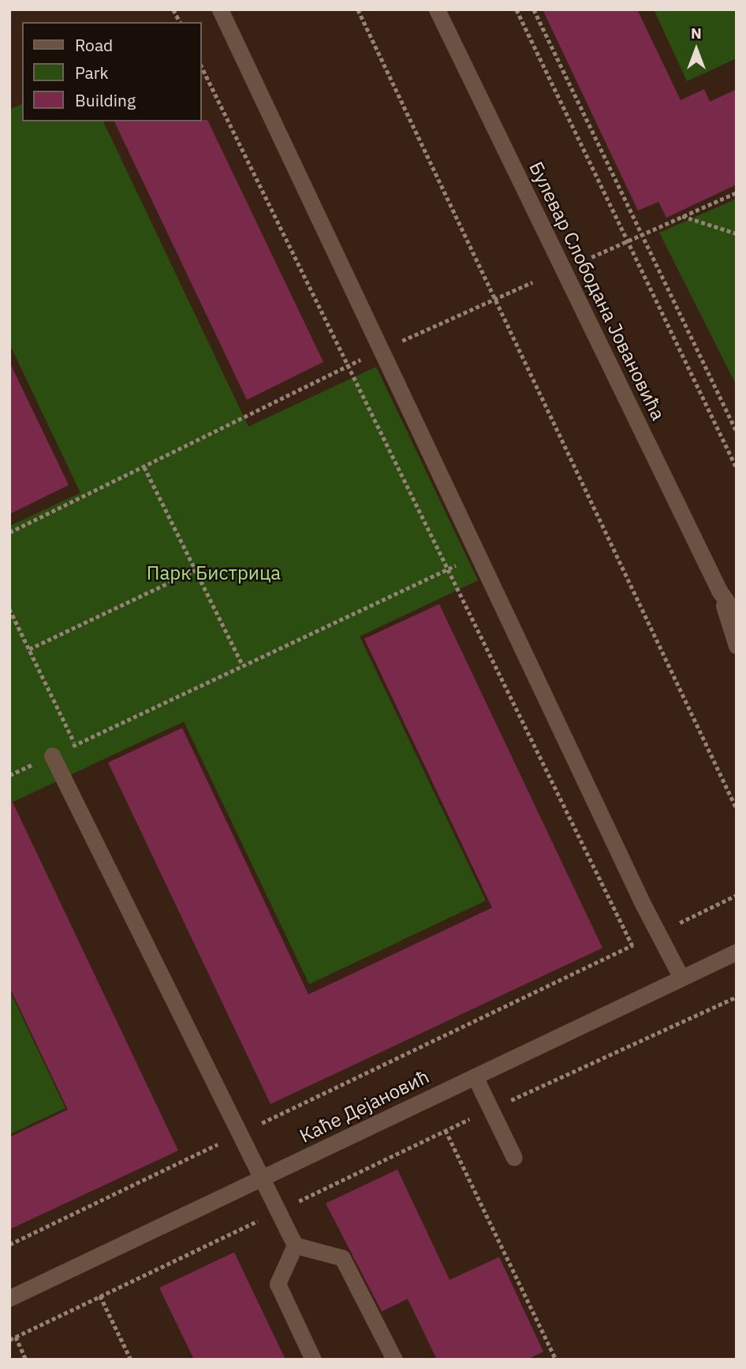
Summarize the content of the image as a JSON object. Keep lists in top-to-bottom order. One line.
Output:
{"streets":{"street":["Булевар Слободана Јовановића","Каће Дејановић"]},"parks":["Парк Бистрица"],"legend":["Road","Park","Building"],"north":"top"}
